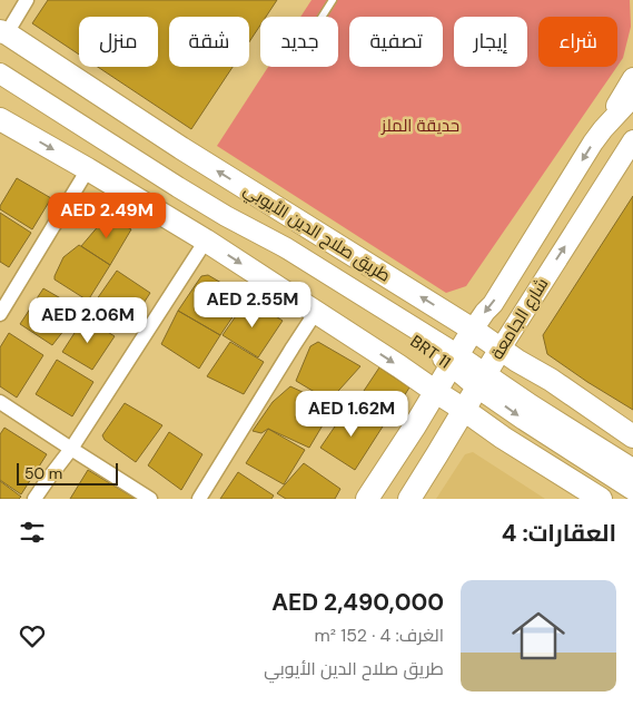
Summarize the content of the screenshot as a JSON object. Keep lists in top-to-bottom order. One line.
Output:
{"streets":{"main road":["طريق صلاح الدين الأيوبي","شارع الجامعة","BRT 11"]},"crossings":[["طريق صلاح الدين الأيوبي","شارع الجامعة"],["شارع الجامعة","BRT 11"]],"parks":["حديقة الملز"],"scale_bar":"50 m","page":{"chip":["شراء","إيجار","تصفية","جديد","شقة","منزل"],"price":["AED 2.49M","AED 2.55M","AED 2.06M","AED 1.62M"],"scale":"50 m","heading":"العقارات: 4","list":[{"name":"AED 2,490,000","note":"الغرف: 4 · 152 m² · طريق صلاح الدين الأيوبي"}]}}
